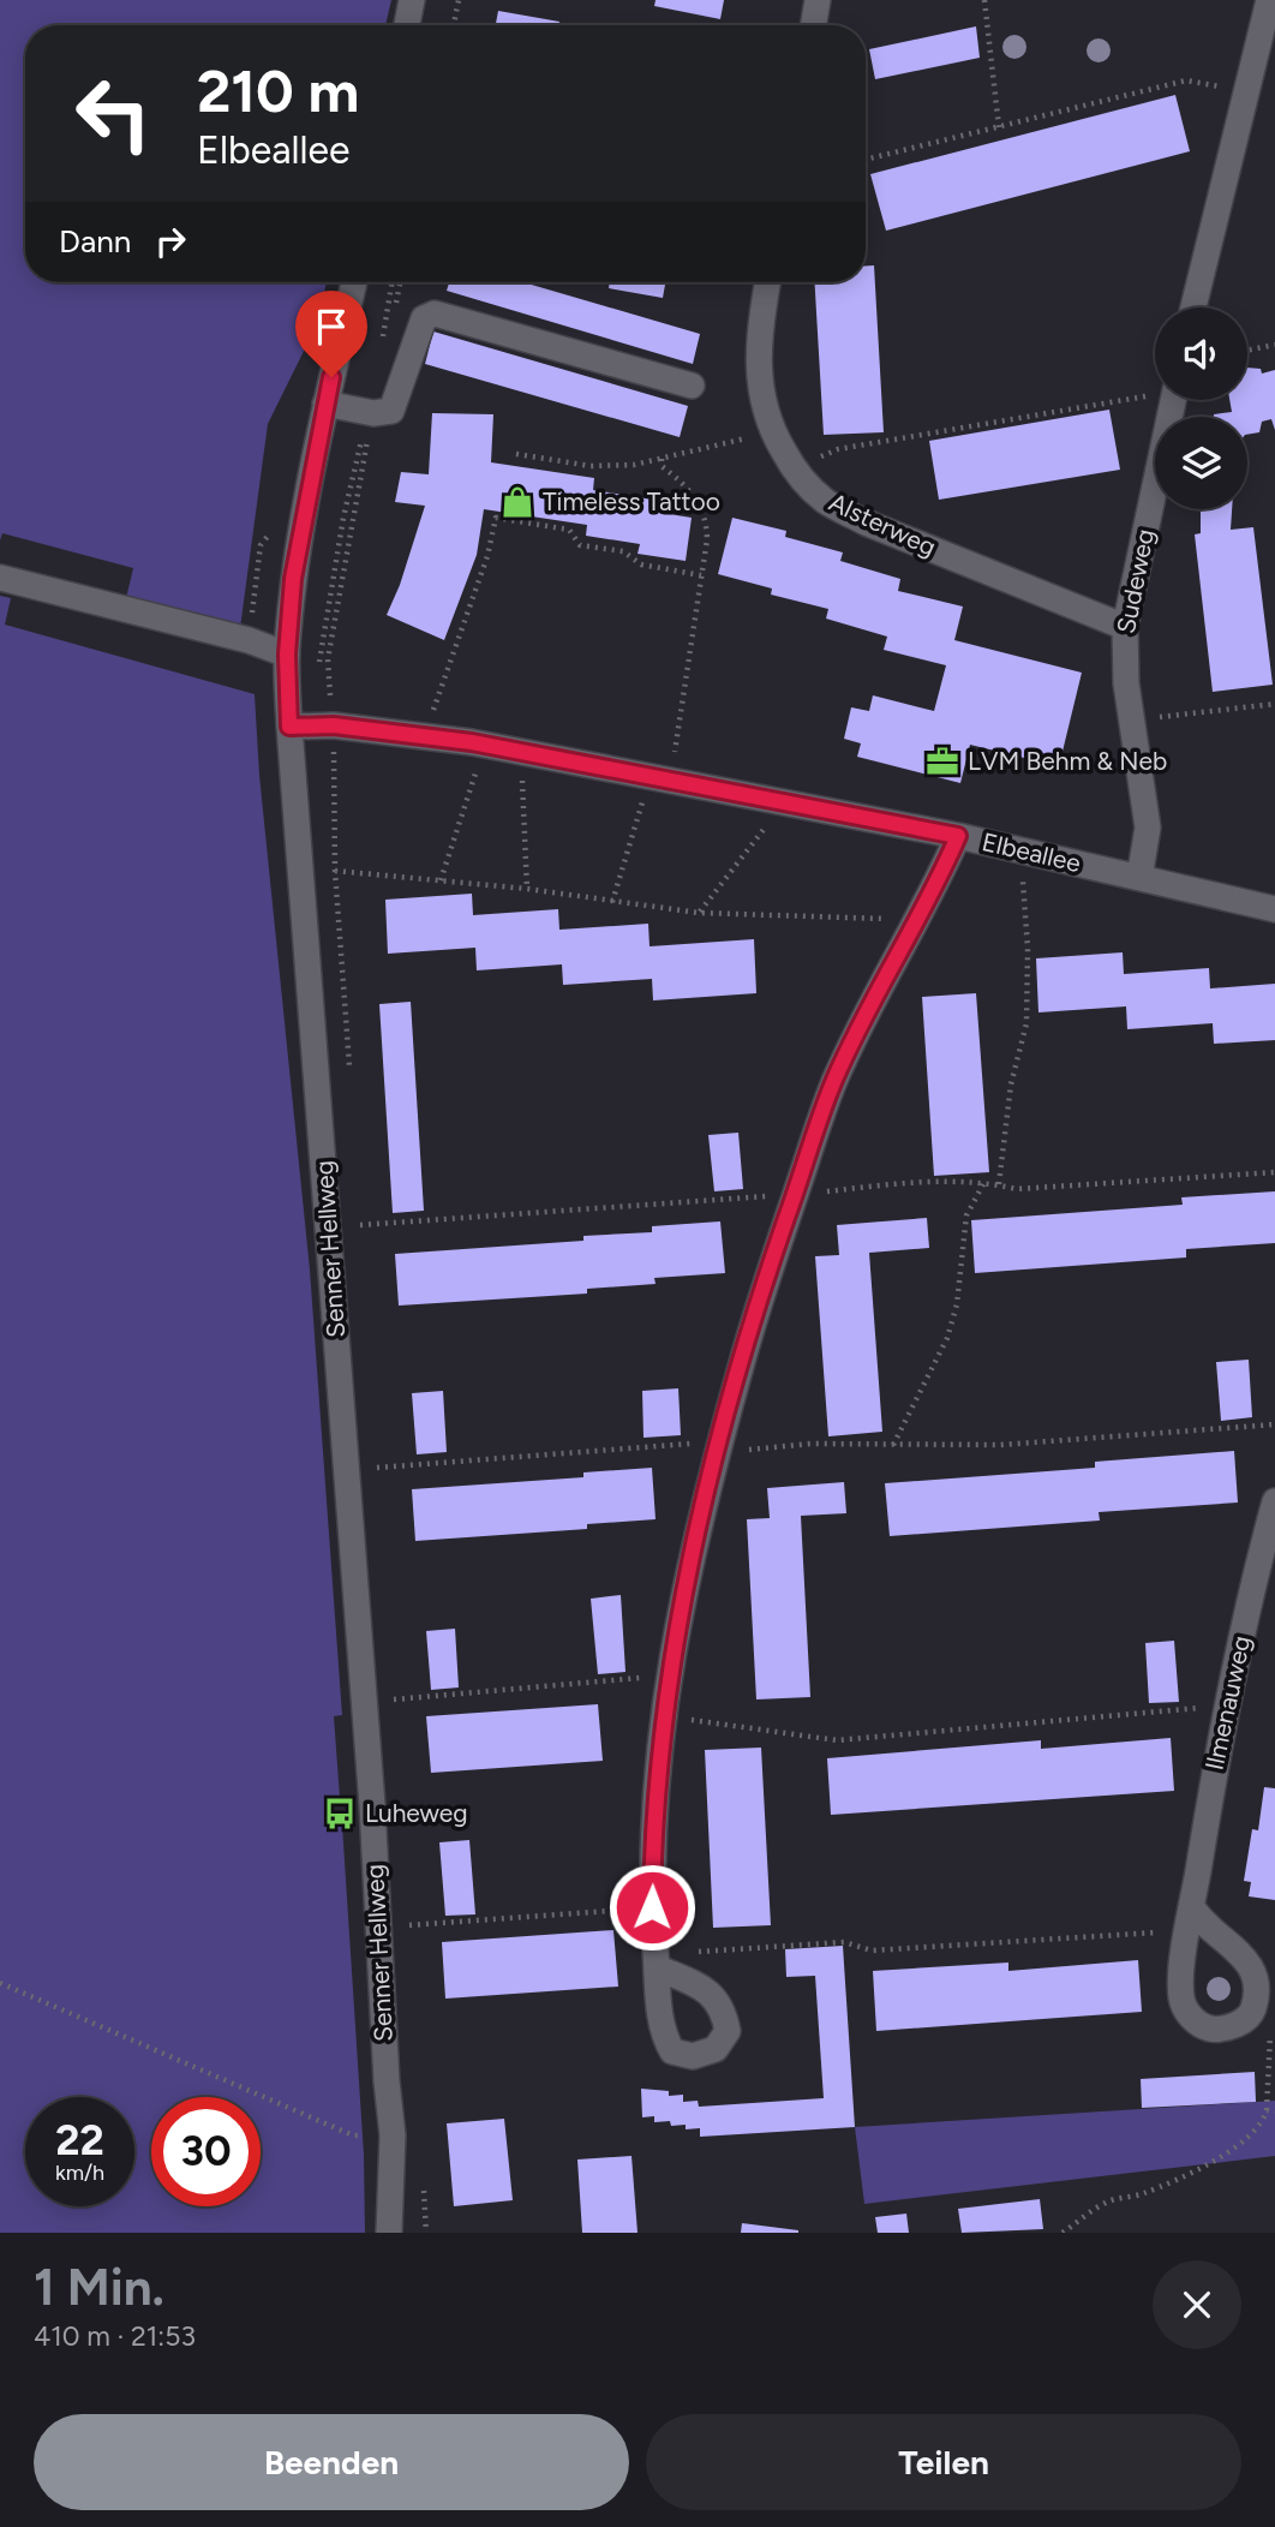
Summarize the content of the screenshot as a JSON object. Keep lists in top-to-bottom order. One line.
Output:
{"streets":{"street":["Alsterweg","Sudeweg","Elbeallee","Senner Hellweg","Ilmenauweg"]},"crossings":[["Alsterweg","Sudeweg"],["Sudeweg","Elbeallee"],["Elbeallee","Senner Hellweg"]],"places":{"shop":["Timeless Tattoo"],"office":["LVM Behm & Neb"],"bus stop":["Luheweg"]},"page":{"turn":["210 m","Elbeallee"],"then":"Dann","speed":"22 km/h","limit":"30","heading":["1 Min.","410 m · 21:53"],"buttons":["Beenden","Teilen"]}}
